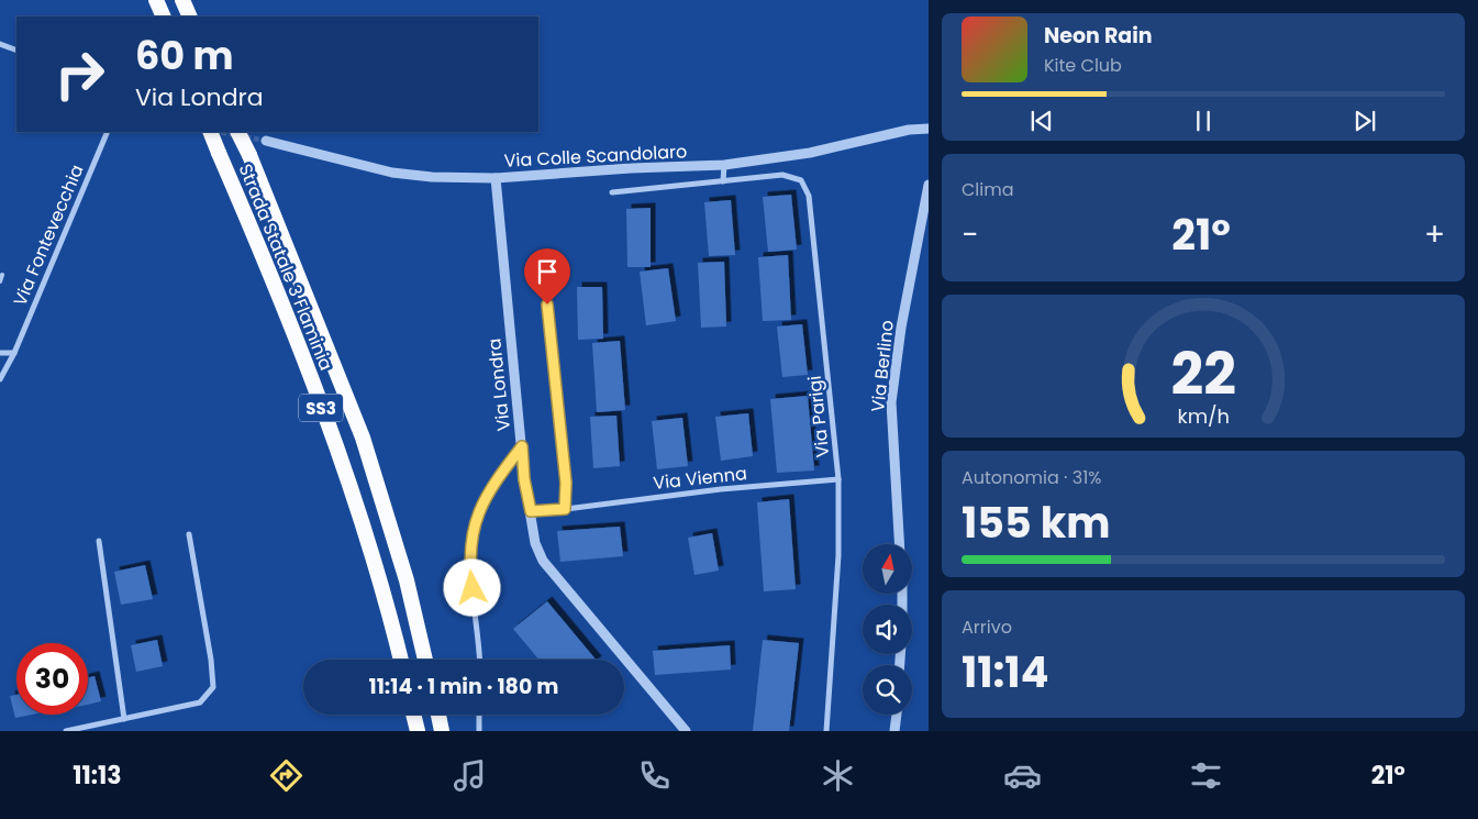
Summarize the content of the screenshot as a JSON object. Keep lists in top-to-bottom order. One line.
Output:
{"streets":{"highway":["Strada Statale 3 Flaminia","SS3"],"street":["Via Colle Scandolaro","Via Fontevecchia","Via Berlino","Via Londra","Via Parigi","Via Vienna"]},"crossings":[["Via Colle Scandolaro","Via Londra"],["Via Londra","Via Vienna"],["Via Parigi","Via Vienna"]],"north":"top","page":{"turn":["60 m","Via Londra"],"song":["Neon Rain","Kite Club"],"tile":["Clima",["Autonomia · 31%","155 km"],["Arrivo","11:14"]],"heat":["−","21°","+"],"limit":"30","trip":"11:14 · 1 min · 180 m","tabs":["11:13","21°"],"gauge":["22","km/h"]}}
